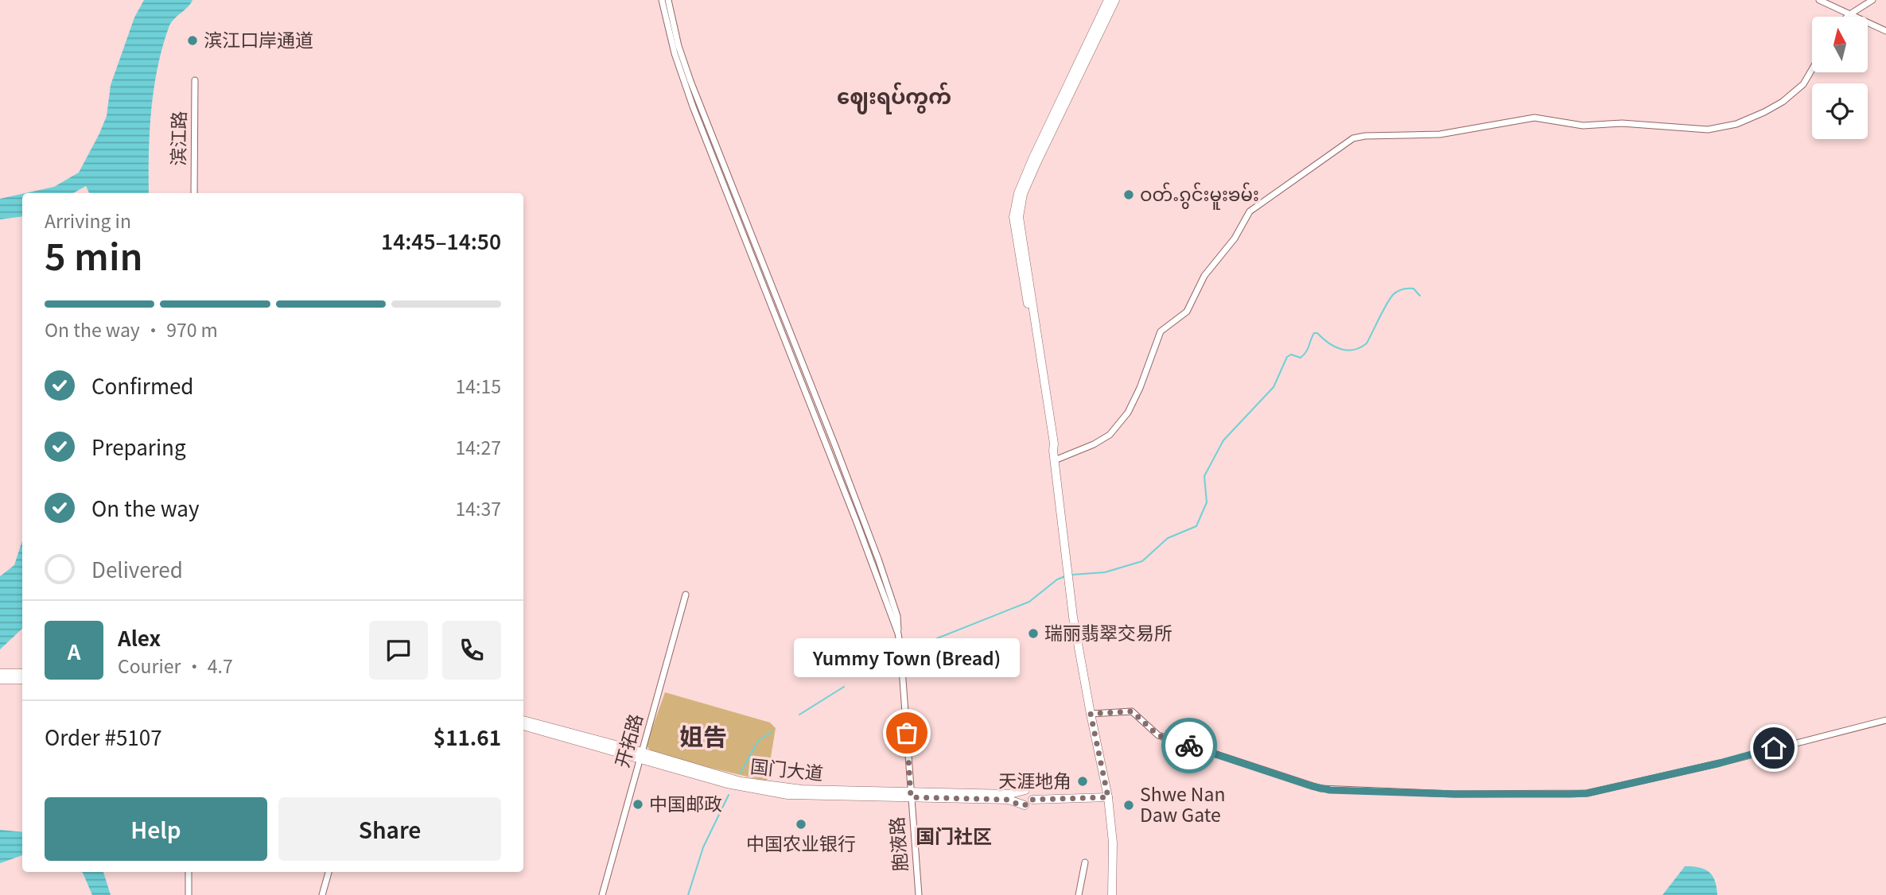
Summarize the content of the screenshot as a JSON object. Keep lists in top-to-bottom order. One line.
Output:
{"streets":{"highway":["国门大道"],"street":["滨江路","开拓路","胞液路"]},"crossings":[["开拓路","国门大道"],["国门大道","胞液路"]],"districts":["ဈေးရပ်ကွက်","姐告","国门社区"],"places":["滨江口岸通道","ဝတ်ႉၵွင်းမူးၶမ်း","瑞丽翡翠交易所","Yummy Town (Bread)","天涯地角","中国邮政","Shwe Nan Daw Gate","中国农业银行"],"north":"top","page":{"heading":["5 min","Arriving in","14:45–14:50"],"panel":["Alex","Courier · 4.7","Order #5107","$11.61"],"bar":"On the way · 970 m","list":[["Confirmed","14:15"],["Preparing","14:27"],["On the way","14:37"],"Delivered"],"round":"A","bubble":"Yummy Town (Bread)","buttons":["Help","Share"]}}
